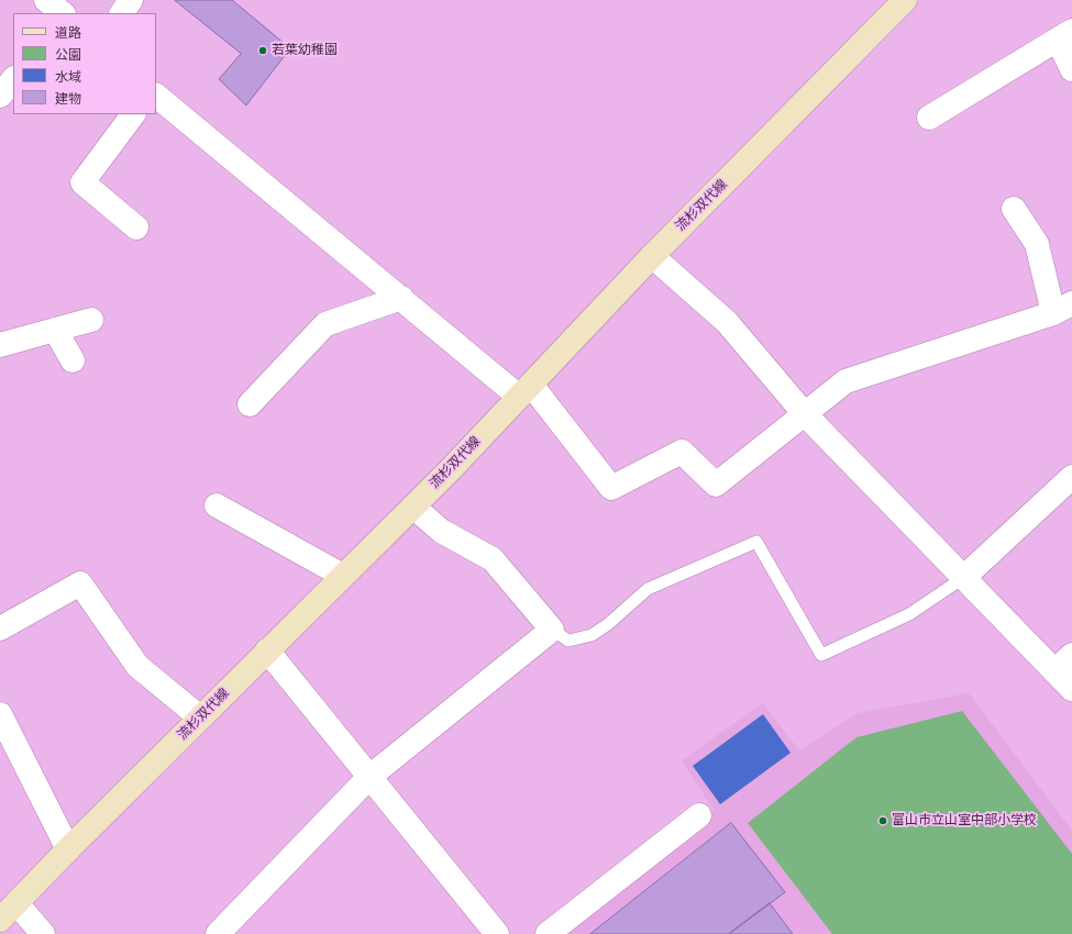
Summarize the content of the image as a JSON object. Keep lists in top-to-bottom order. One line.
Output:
{"streets":{"main road":["流杉双代線"]},"places":["若葉幼稚園","富山市立山室中部小学校"],"legend":["道路","公園","水域","建物"]}
